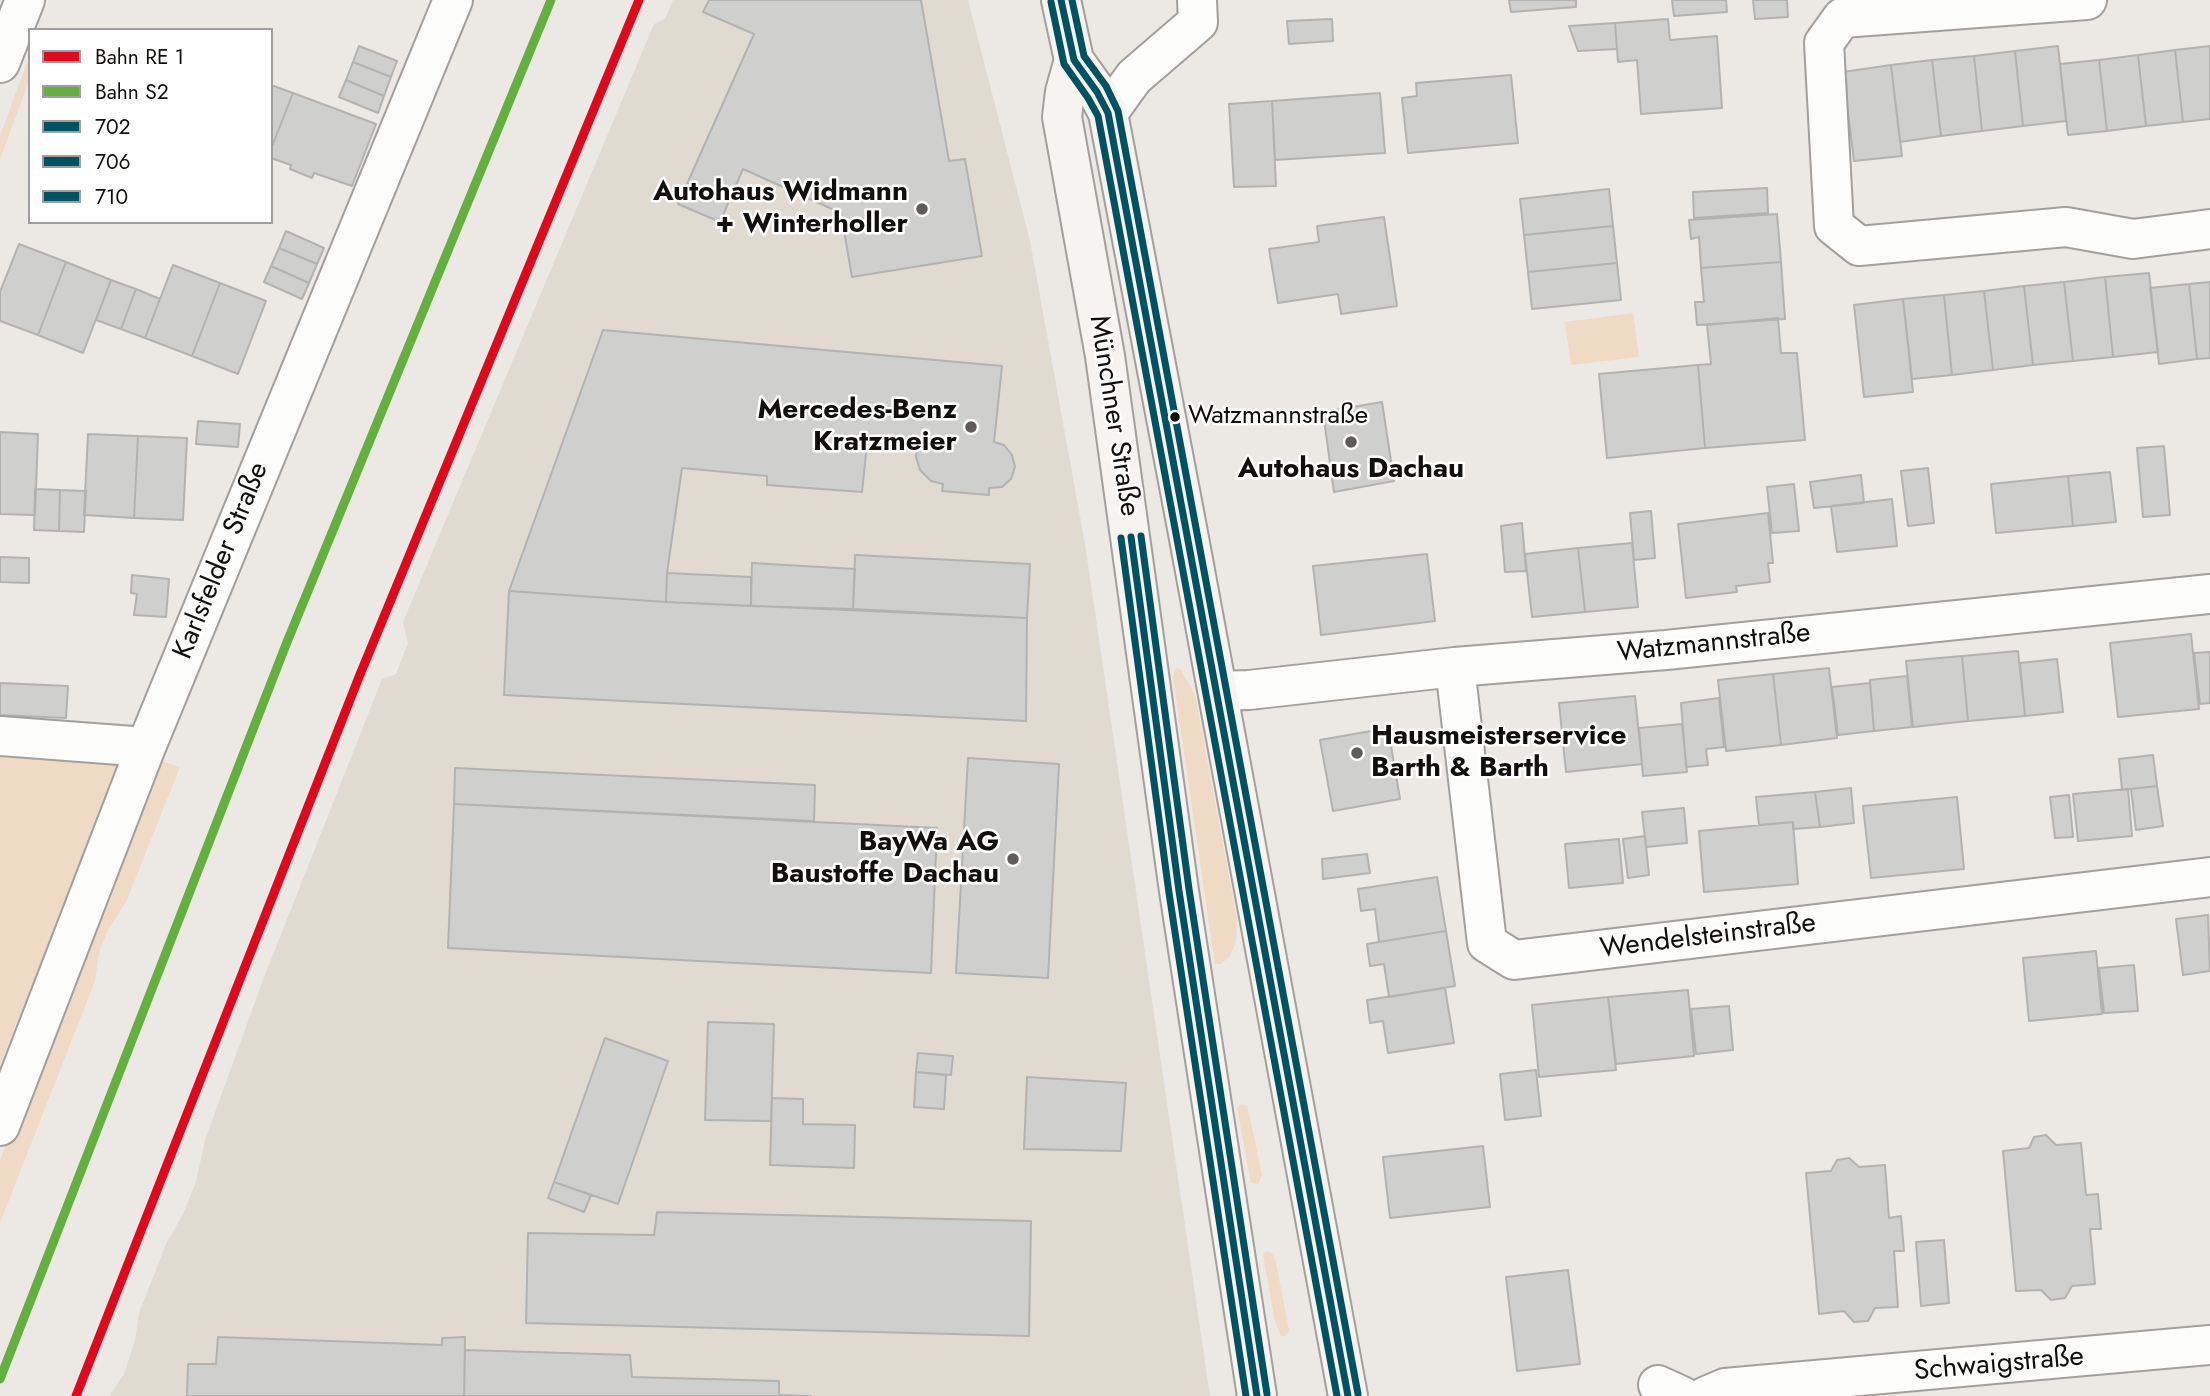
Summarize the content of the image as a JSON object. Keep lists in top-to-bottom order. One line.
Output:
{"streets":{"main road":["Münchner Straße"],"street":["Karlsfelder Straße","Watzmannstraße","Wendelsteinstraße","Schwaigstraße"]},"crossings":[["Münchner Straße","Watzmannstraße"],["Watzmannstraße","Wendelsteinstraße"]],"places":["Autohaus Widmann + Winterholler","Watzmannstraße","Mercedes-Benz Kratzmeier","Autohaus Dachau","Hausmeisterservice Barth & Barth","BayWa AG Baustoffe Dachau"],"lines":["rail line S2","transit line 702","transit line 710","transit line 706"],"legend":["Bahn RE 1","Bahn S2","702","706","710"]}
